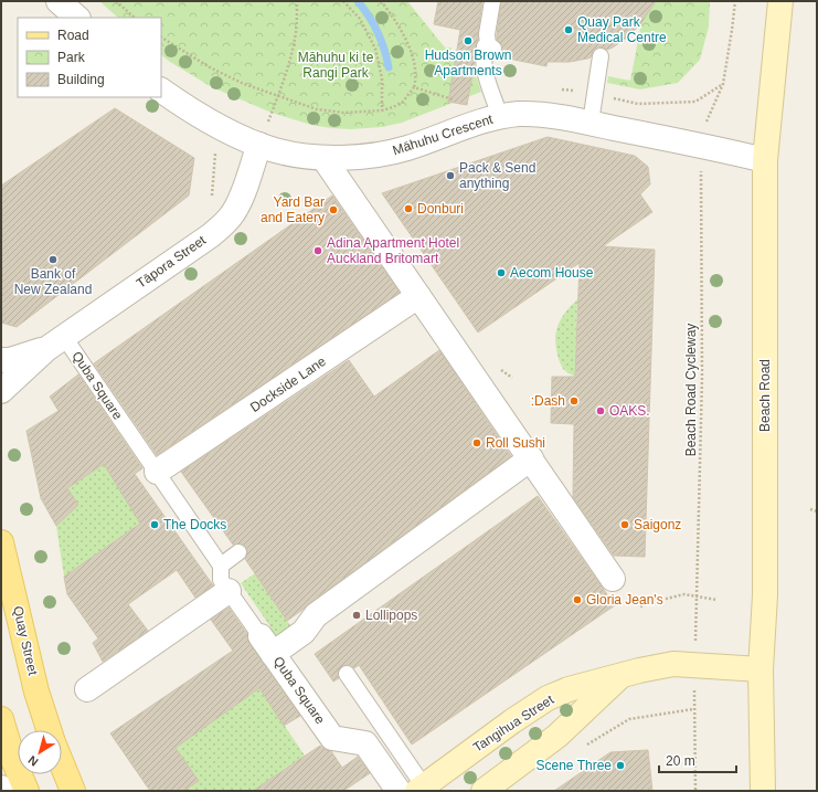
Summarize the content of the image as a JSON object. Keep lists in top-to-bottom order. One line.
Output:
{"streets":{"main road":["Beach Road","Quay Street","Tangihua Street"],"street":["Māhuhu Crescent","Tāpora Street","Dockside Lane","Quba Square"],"path":["Beach Road Cycleway"]},"crossings":[["Māhuhu Crescent","Tāpora Street"],["Māhuhu Crescent","Beach Road"],["Tāpora Street","Quba Square"],["Dockside Lane","Quba Square"],["Beach Road","Tangihua Street"]],"parks":["Māhuhu ki te Rangi Park"],"places":["Quay Park Medical Centre","Hudson Brown Apartments","Pack & Send anything","Donburi","Yard Bar and Eatery","Adina Apartment Hotel Auckland Britomart","Bank of New Zealand","Aecom House",":Dash","OAKS.","Roll Sushi","The Docks","Saigonz","Gloria Jean's","Lollipops","Scene Three"],"legend":["Road","Park","Building"],"scale_bar":"20 m","north":"bottom left"}
